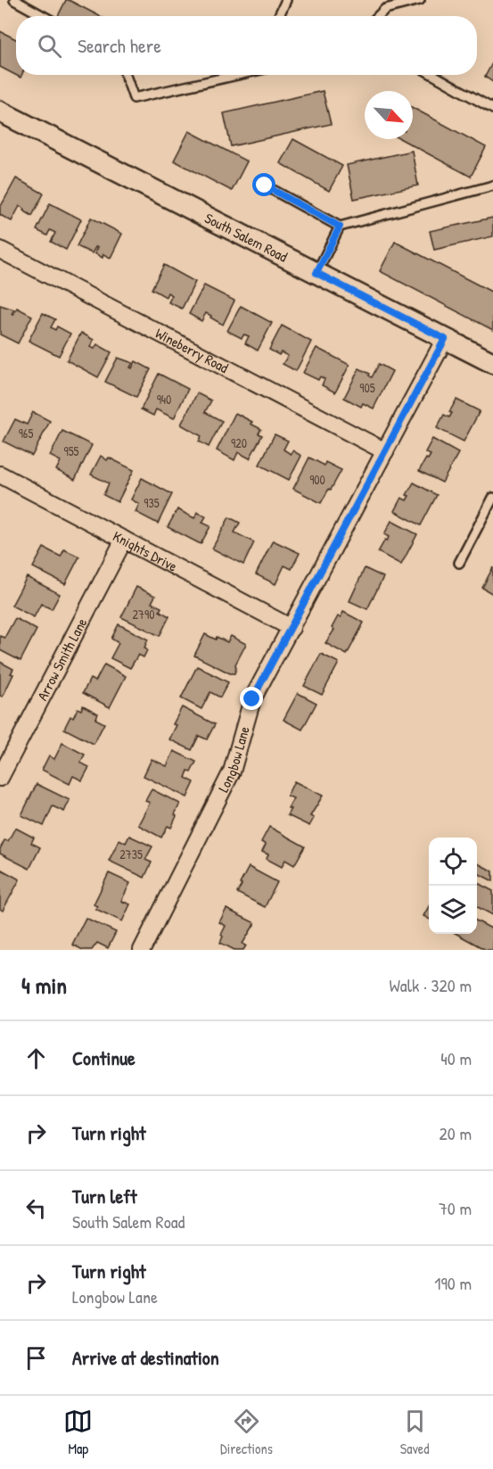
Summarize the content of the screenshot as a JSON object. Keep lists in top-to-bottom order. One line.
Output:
{"streets":{"street":["South Salem Road","Wineberry Road","Knights Drive","Arrow Smith Lane","Longbow Lane"]},"crossings":[["South Salem Road","Longbow Lane"],["Wineberry Road","Longbow Lane"],["Knights Drive","Arrow Smith Lane"],["Knights Drive","Longbow Lane"]],"house_numbers":["905","940","965","920","955","900","935","2790","2735"],"north":"bottom right","page":{"search":"Search here","heading":["4 min","Walk · 320 m"],"list":[["Continue","40 m"],["Turn right","20 m"],["Turn left","South Salem Road","70 m"],["Turn right","Longbow Lane","190 m"],"Arrive at destination"],"nav":["Map","Directions","Saved"]}}
